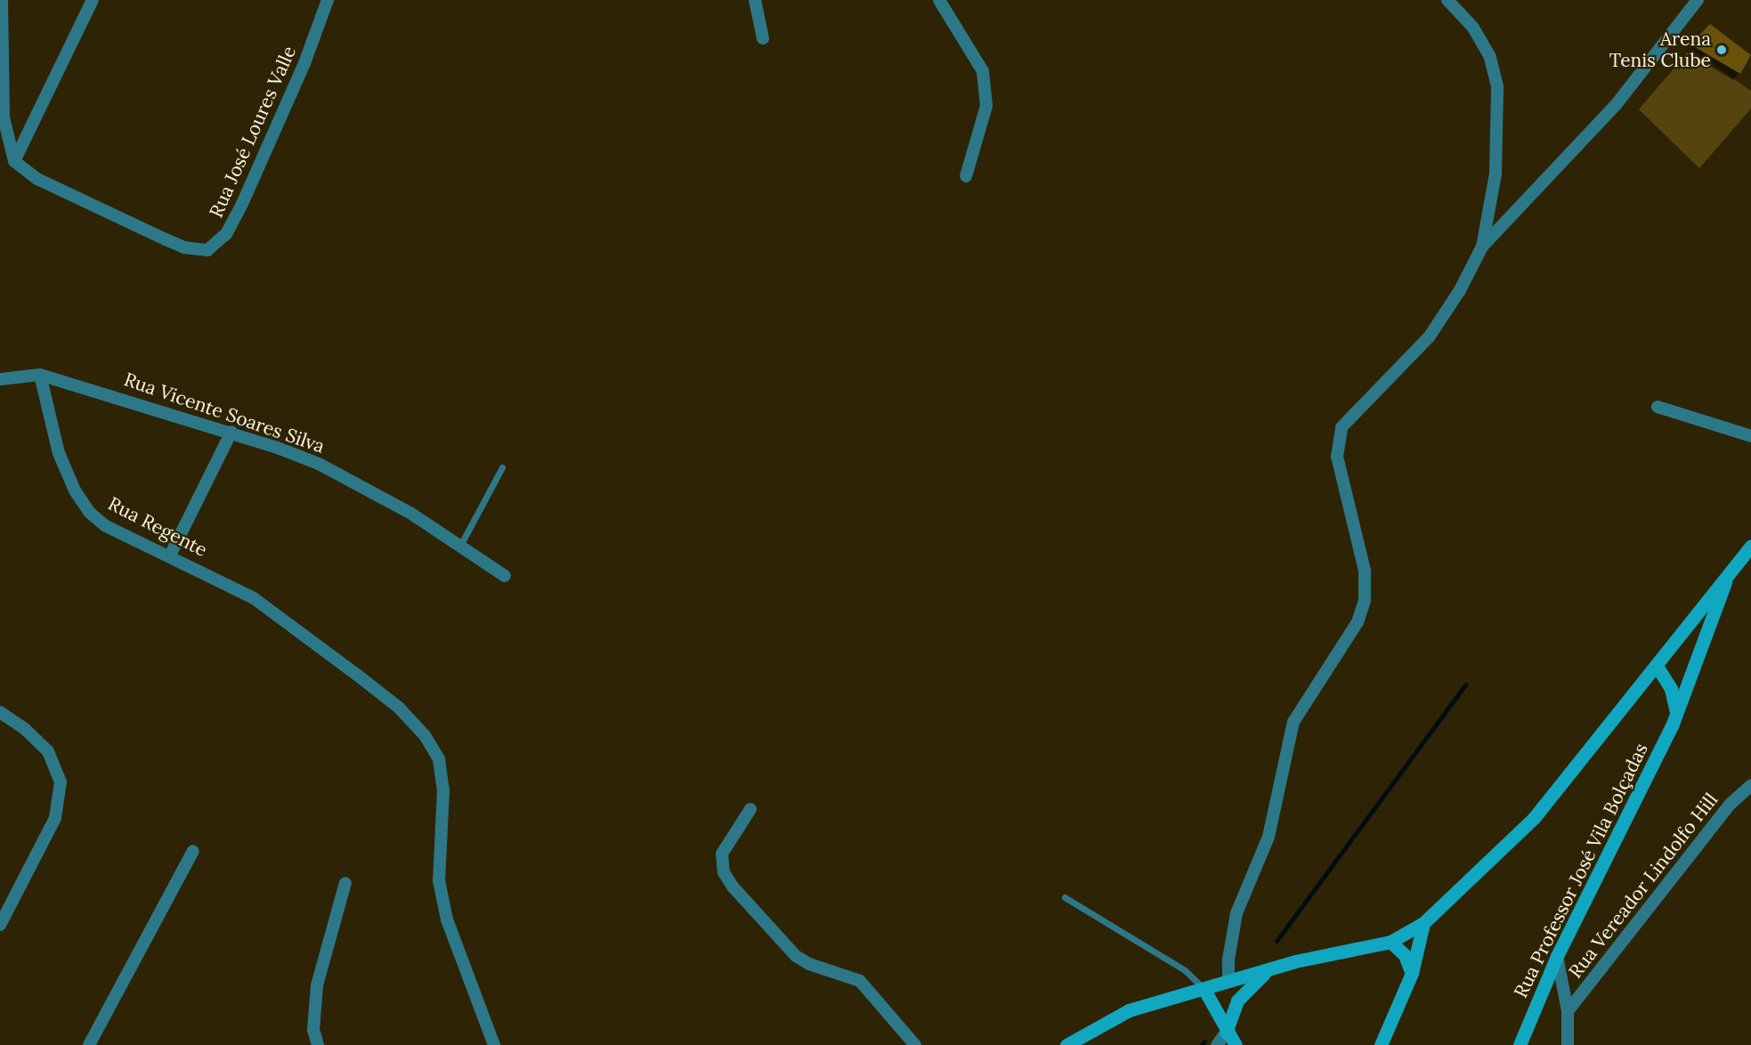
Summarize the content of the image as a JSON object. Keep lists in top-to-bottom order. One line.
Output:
{"streets":{"main road":["Rua Professor José Vila Bolçadas"],"street":["Rua José Loures Valle","Rua Vicente Soares Silva","Rua Regente","Rua Vereador Lindolfo Hill"]},"crossings":[["Rua Vicente Soares Silva","Rua Regente"]],"places":["Arena Tenis Clube"]}
